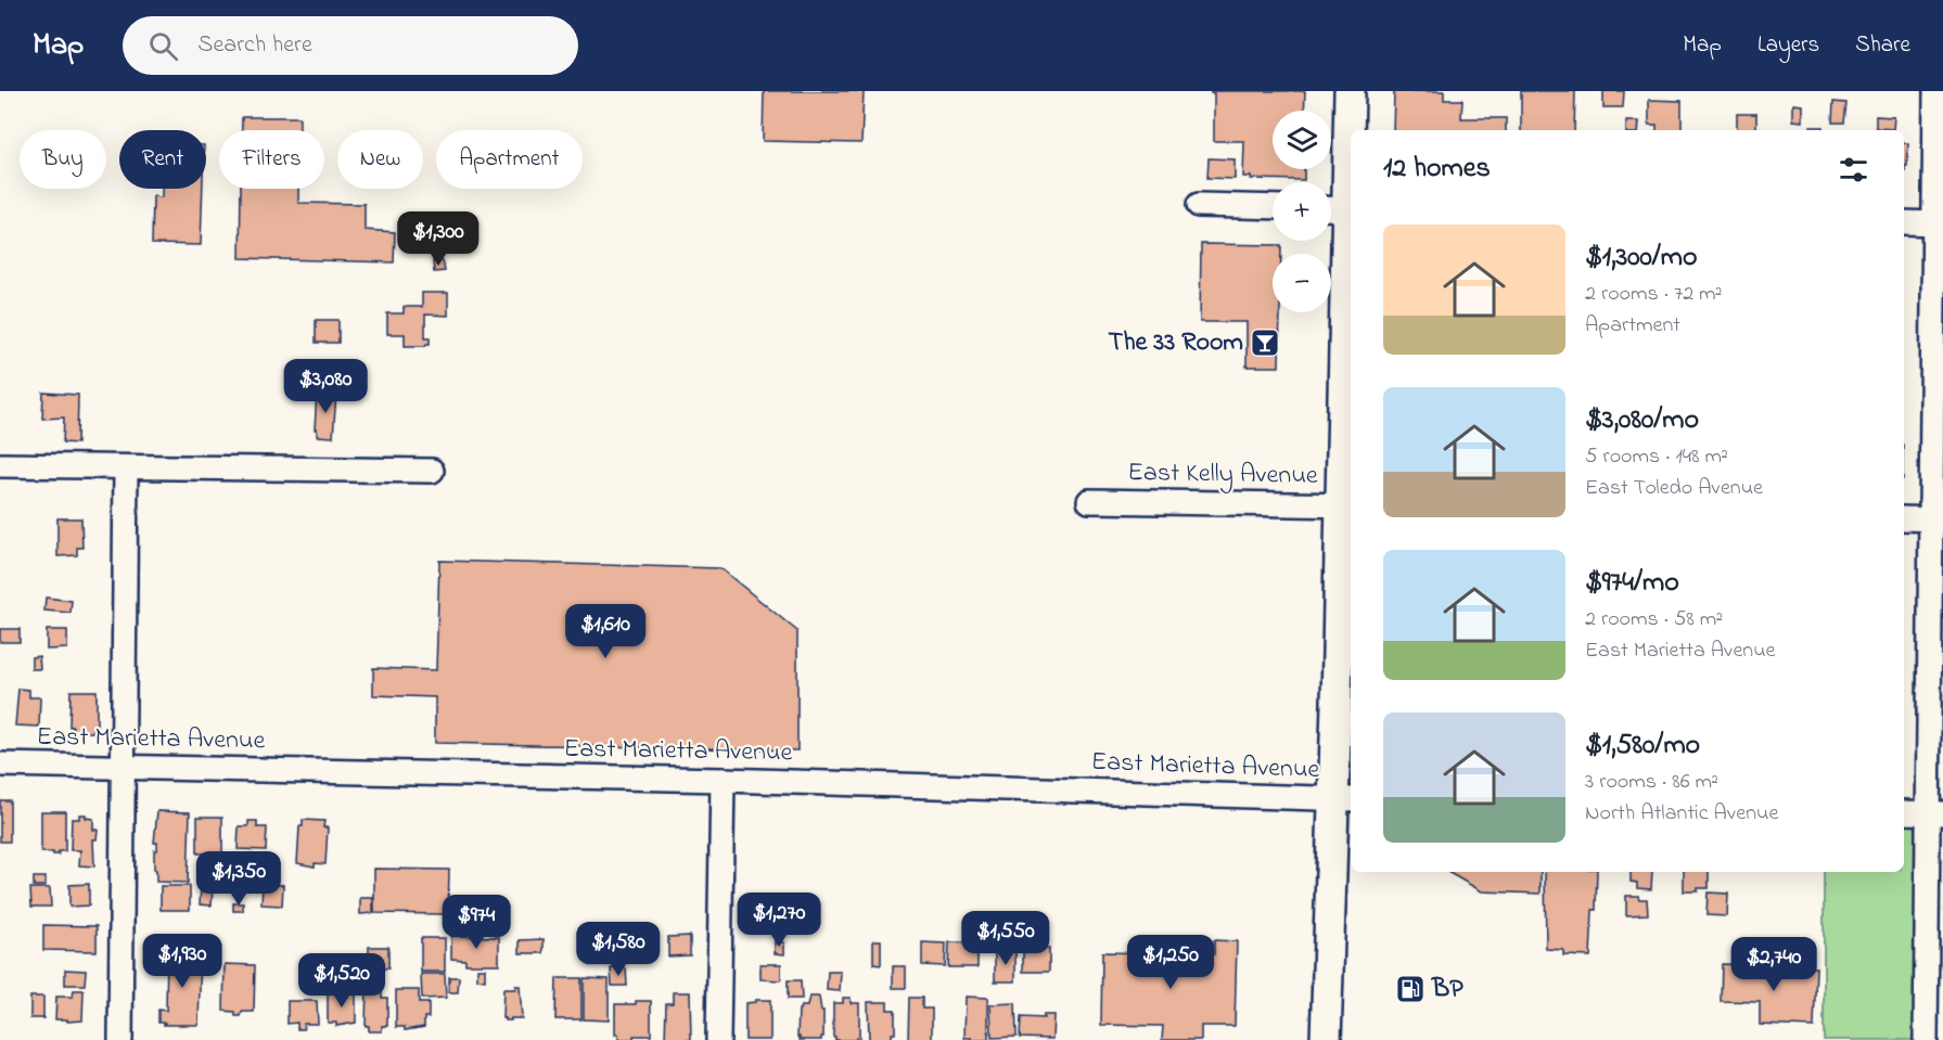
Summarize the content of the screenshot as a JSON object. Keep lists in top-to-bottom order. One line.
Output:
{"streets":{"street":["East Kelly Avenue","East Marietta Avenue"]},"places":{"bar":["The 33 Room"],"fuel station":["BP"]},"page":{"header":"Map","search":"Search here","nav":["Map","Layers","Share"],"map_buttons":["+","−"],"chip":["Buy","Rent","Filters","New","Apartment"],"heading":"12 homes","list":[{"name":"$1,300/mo","note":"2 rooms · 72 m² · Apartment"},{"name":"$3,080/mo","note":"5 rooms · 148 m² · East Toledo Avenue"},{"name":"$974/mo","note":"2 rooms · 58 m² · East Marietta Avenue"},{"name":"$1,580/mo","note":"3 rooms · 86 m² · North Atlantic Avenue"}],"price":["$1,300","$3,080","$1,610","$1,350","$1,270","$974","$1,550","$1,580","$1,930","$1,250","$2,740","$1,520"]}}
